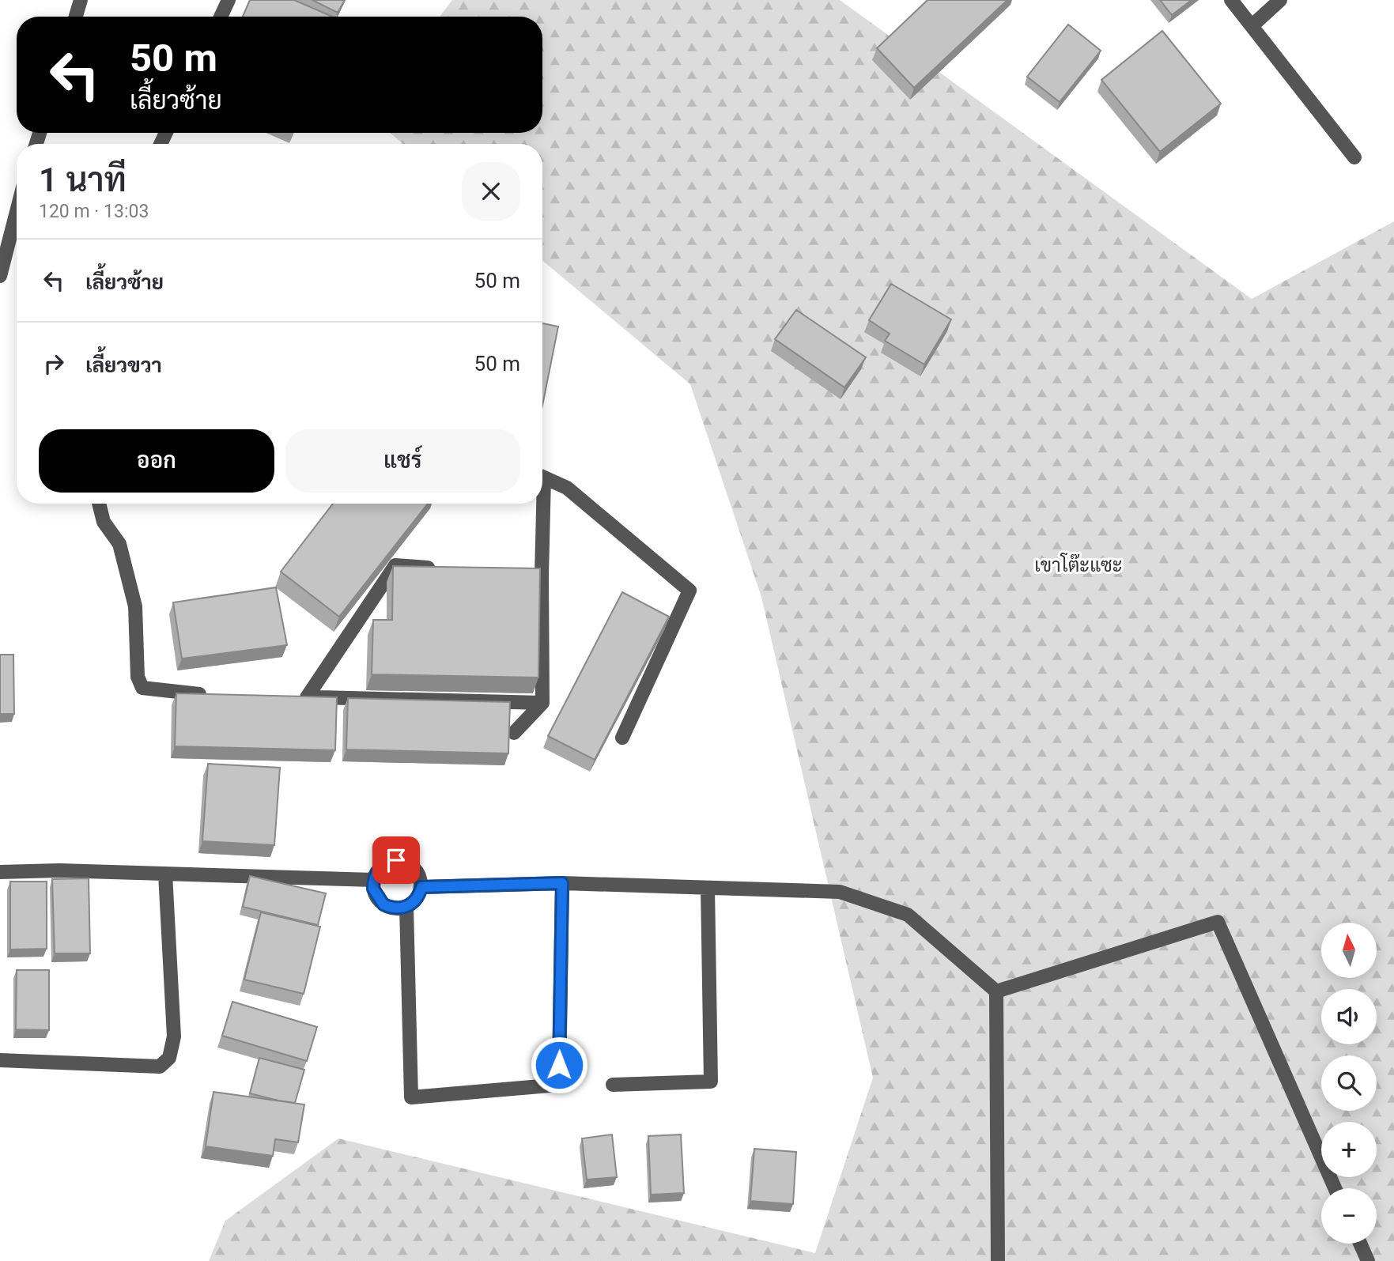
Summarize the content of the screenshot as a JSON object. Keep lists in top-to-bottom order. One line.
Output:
{"parks":["เขาโต๊ะแซะ"],"north":"top","page":{"turn":["50 m","เลี้ยวซ้าย"],"heading":["1 นาที","120 m · 13:03"],"list":[{"name":"เลี้ยวซ้าย","value":"50 m"},{"name":"เลี้ยวขวา","value":"50 m"}],"buttons":["ออก","แชร์"],"map_buttons":["+","−"]}}
